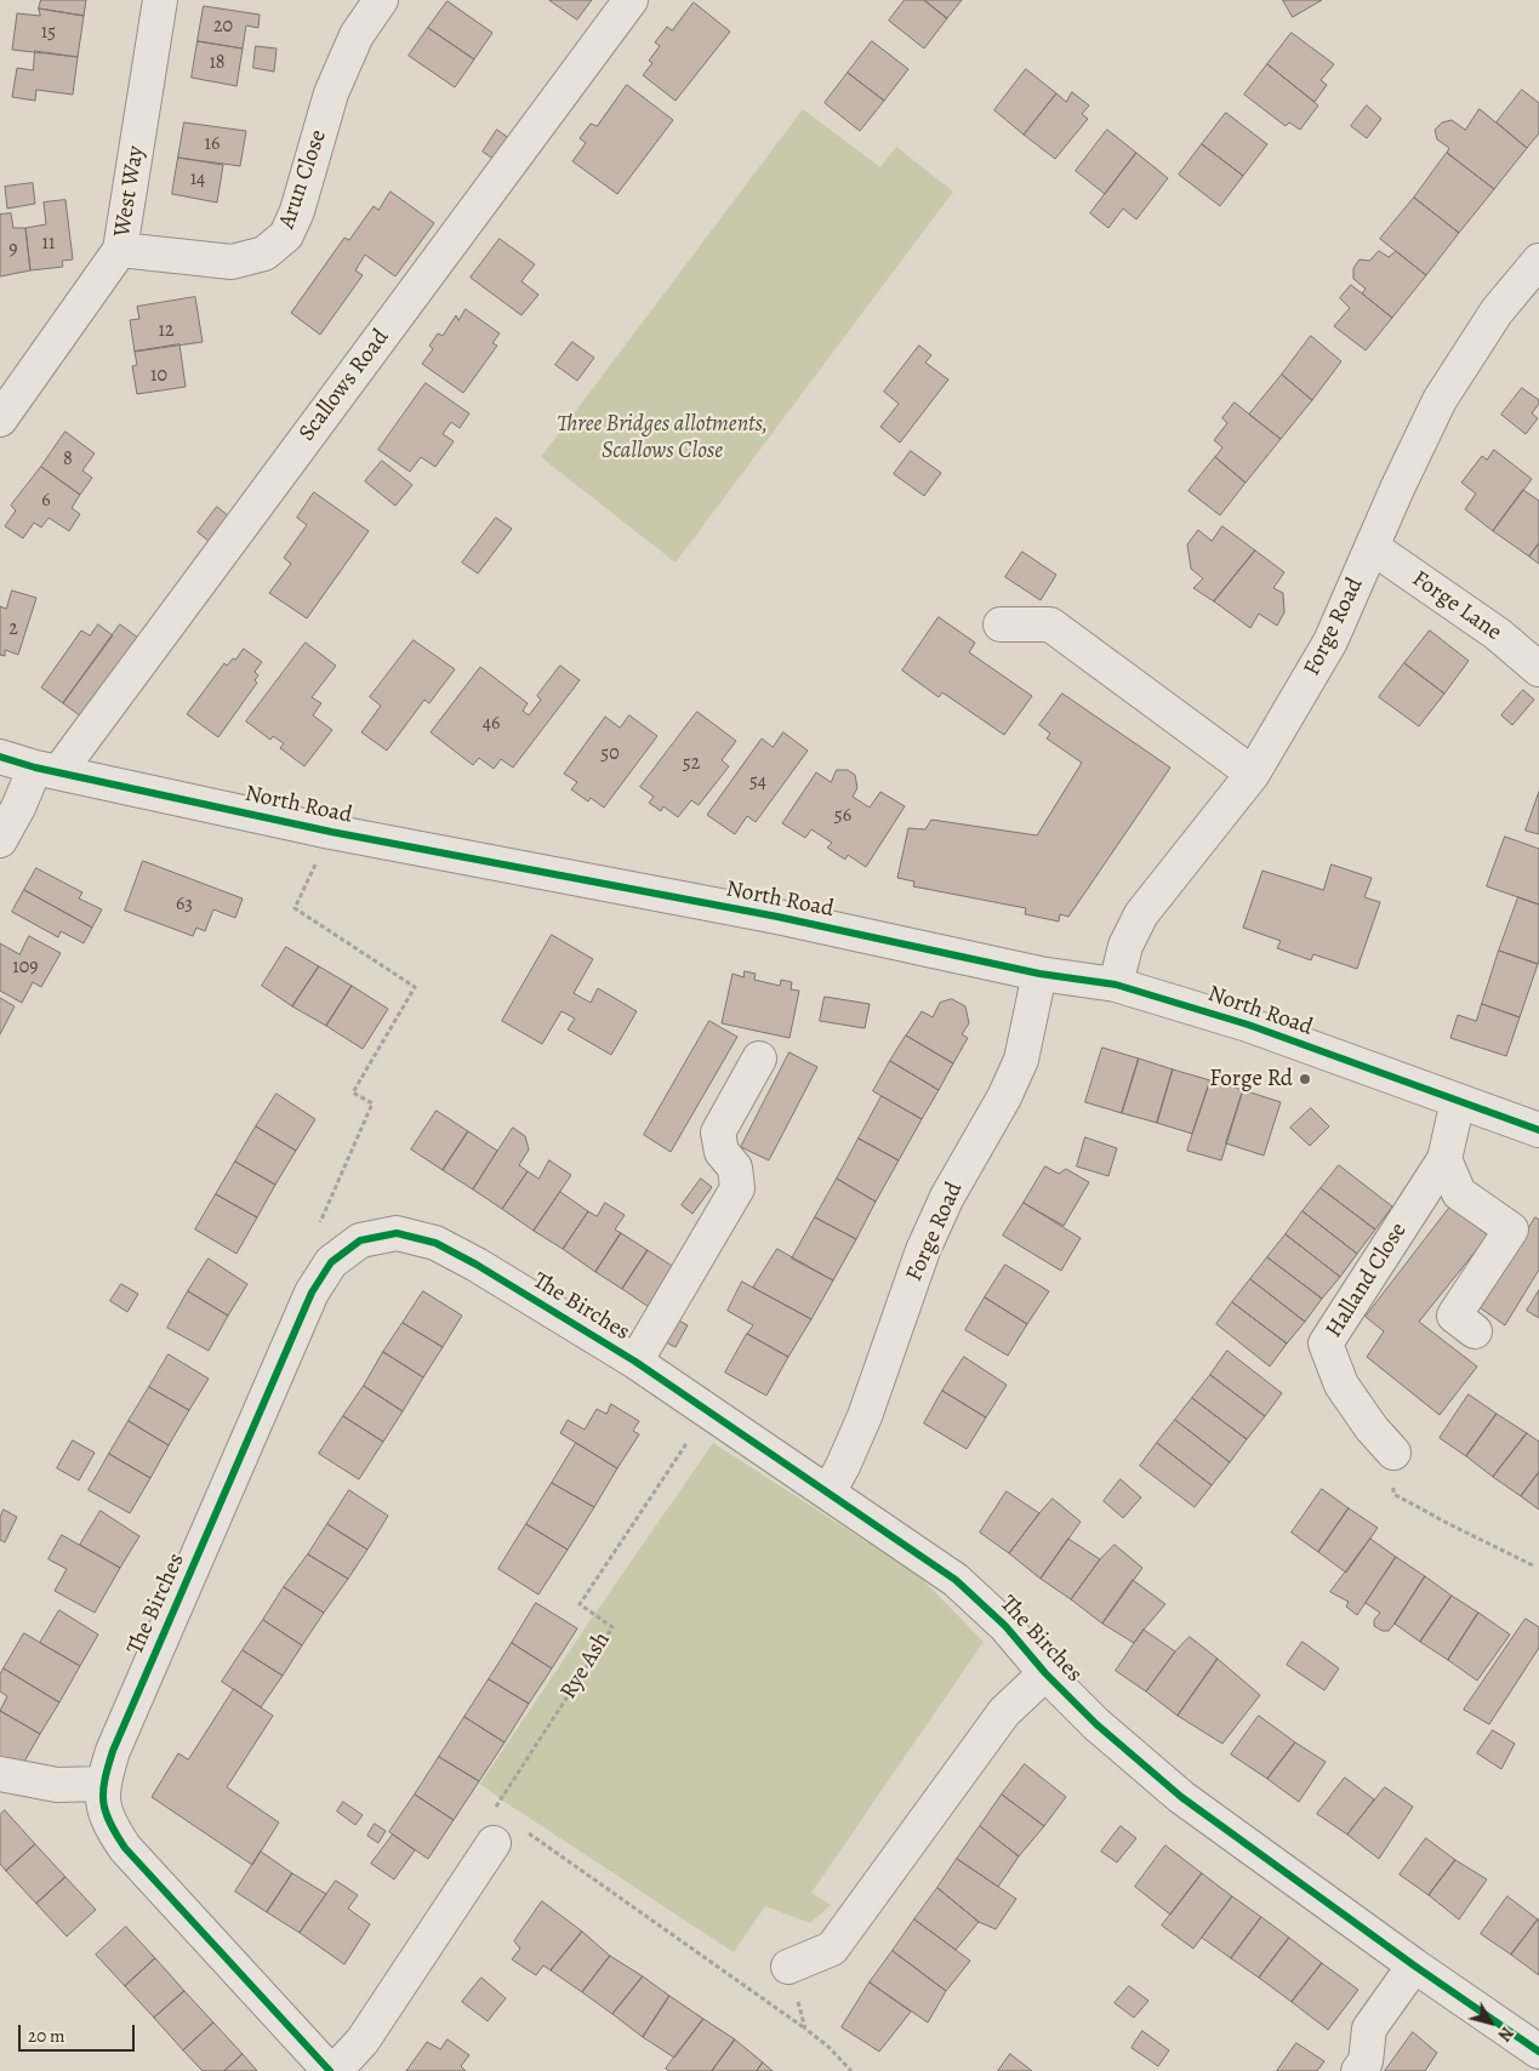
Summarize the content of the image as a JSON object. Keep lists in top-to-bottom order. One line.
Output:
{"streets":{"street":["Arun Close","West Way","Scallows Road","Forge Lane","Forge Road","North Road","Halland Close","The Birches"],"path":["Rye Ash"]},"crossings":[["Arun Close","West Way"],["Scallows Road","North Road"],["Forge Lane","Forge Road"],["Forge Road","North Road"],["Forge Road","The Birches"],["North Road","Halland Close"],["The Birches","Rye Ash"]],"parks":["Three Bridges allotments, Scallows Close"],"places":["Forge Rd"],"house_numbers":["20","15","18","16","14","11","9","12","10","8","6","2","46","50","52","54","56","63","109"],"scale_bar":"20 m","north":"bottom right"}
